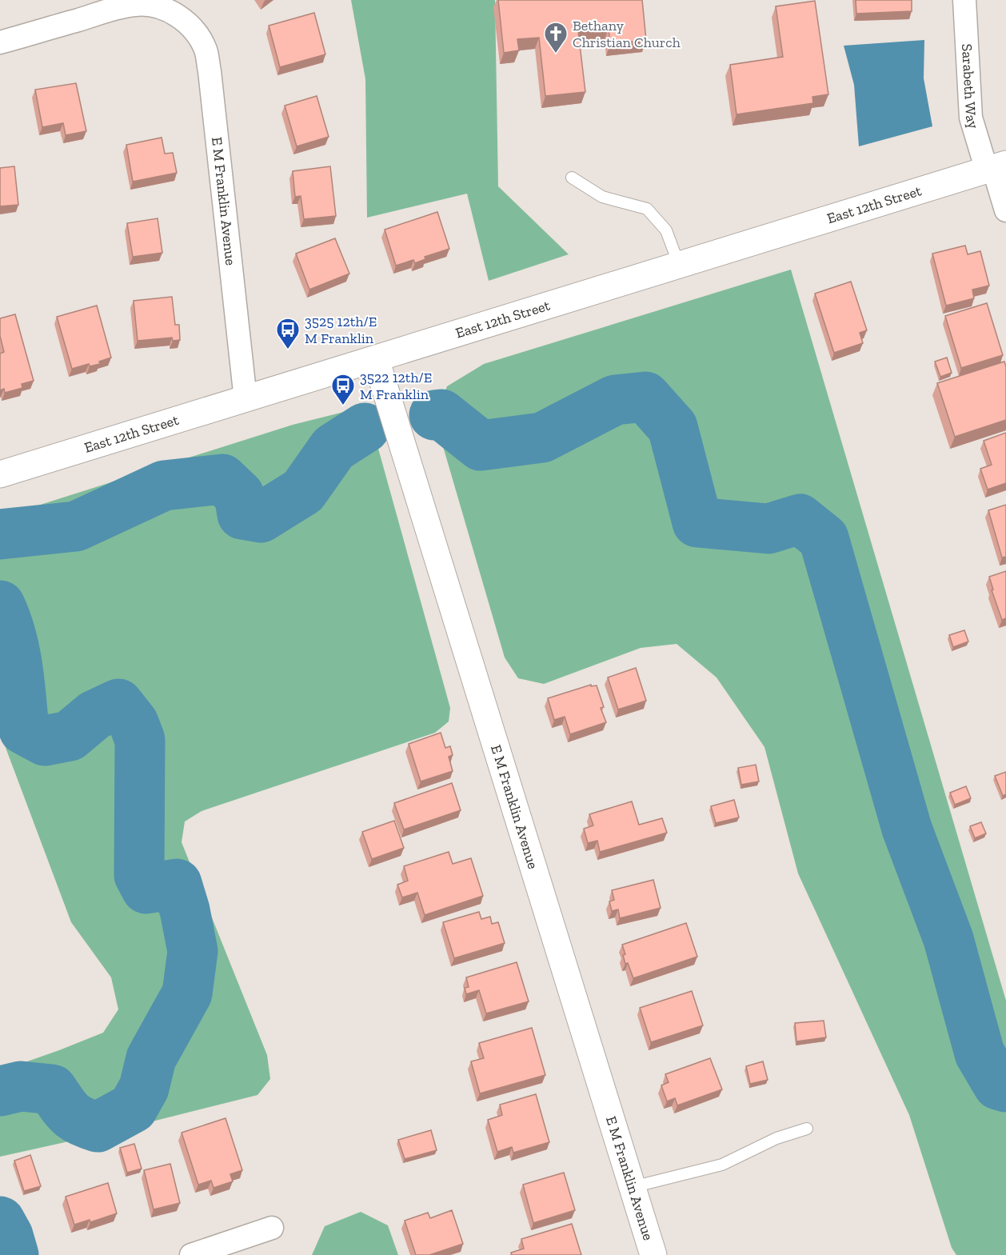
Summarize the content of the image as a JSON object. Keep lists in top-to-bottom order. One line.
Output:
{"streets":{"street":["Sarabeth Way","E M Franklin Avenue","East 12th Street"]},"crossings":[["Sarabeth Way","East 12th Street"],["E M Franklin Avenue","East 12th Street"]],"places":{"church":["Bethany Christian Church"],"bus stop":["3525 12th/E M Franklin","3522 12th/E M Franklin"]}}
